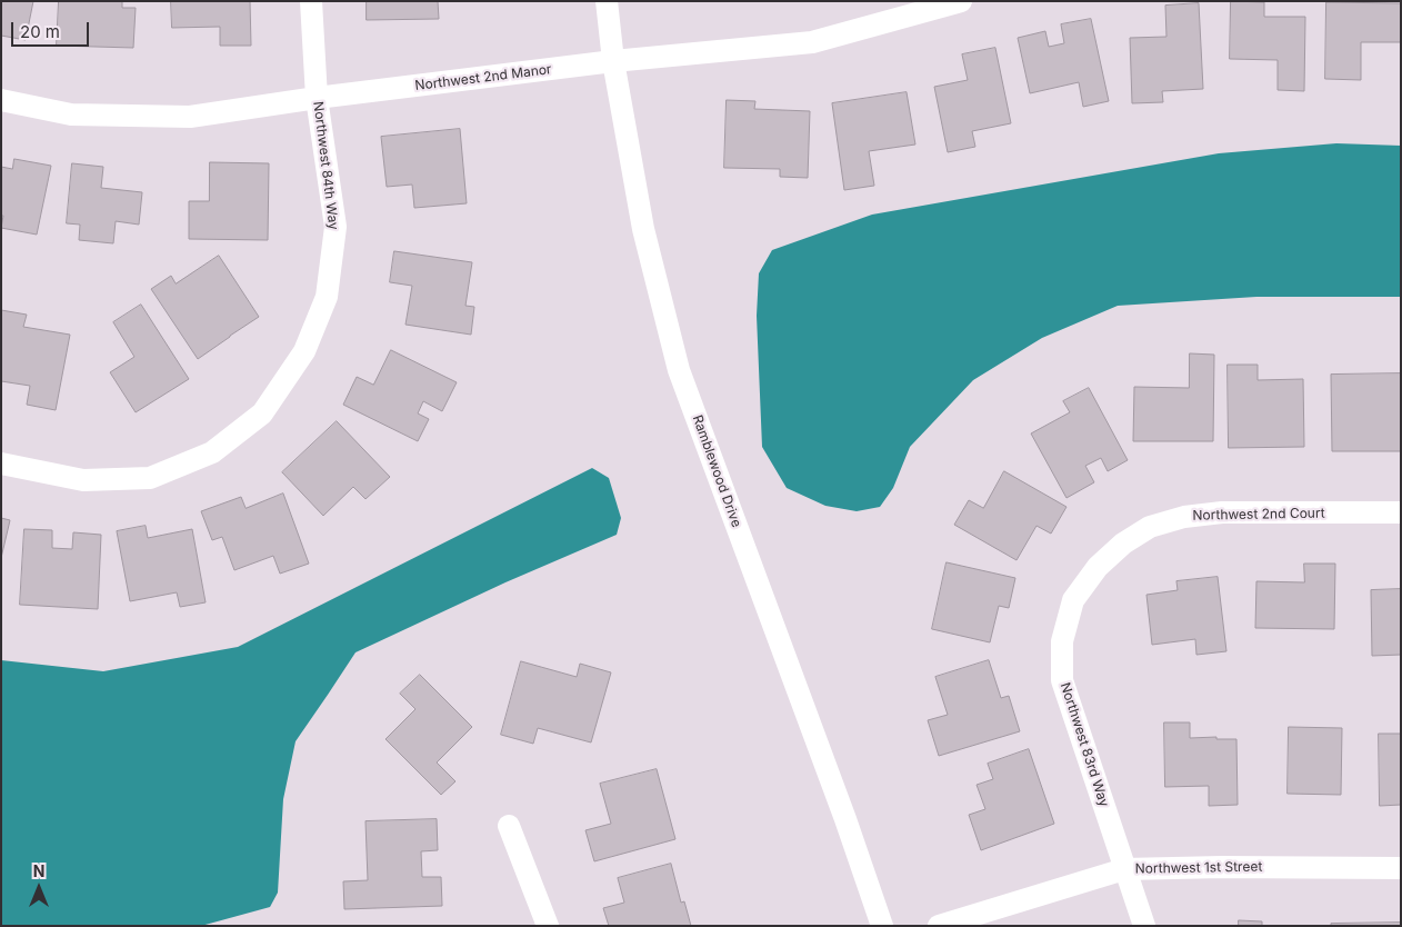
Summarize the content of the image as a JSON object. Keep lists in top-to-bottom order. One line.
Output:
{"streets":{"street":["Northwest 2nd Manor","Northwest 84th Way","Ramblewood Drive","Northwest 2nd Court","Northwest 83rd Way","Northwest 1st Street"]},"crossings":[["Northwest 2nd Manor","Northwest 84th Way"],["Northwest 2nd Manor","Ramblewood Drive"],["Northwest 2nd Court","Northwest 83rd Way"],["Northwest 83rd Way","Northwest 1st Street"]],"scale_bar":"20 m","north":"top"}
